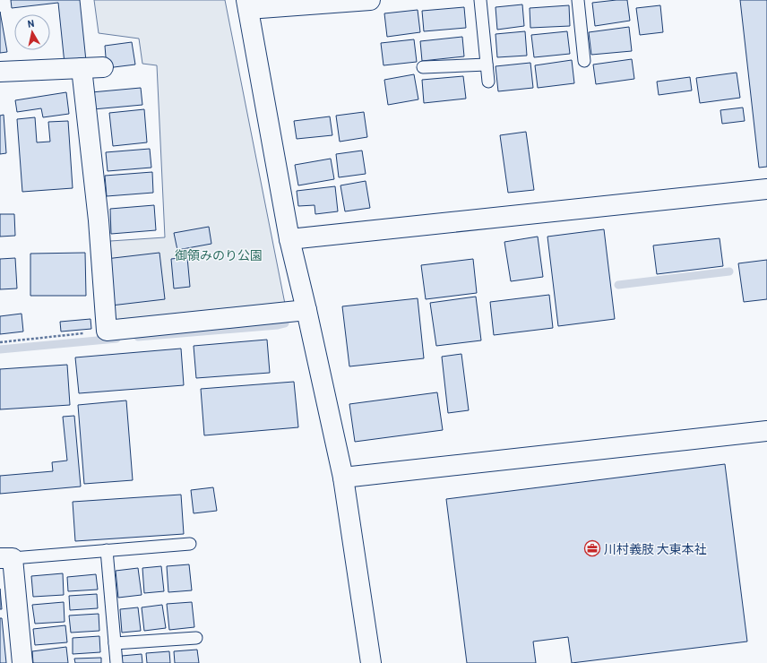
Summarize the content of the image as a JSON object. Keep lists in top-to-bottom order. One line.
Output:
{"parks":["御領みのり公園"],"places":{"office":["川村義肢 大東本社"]},"north":"top"}
